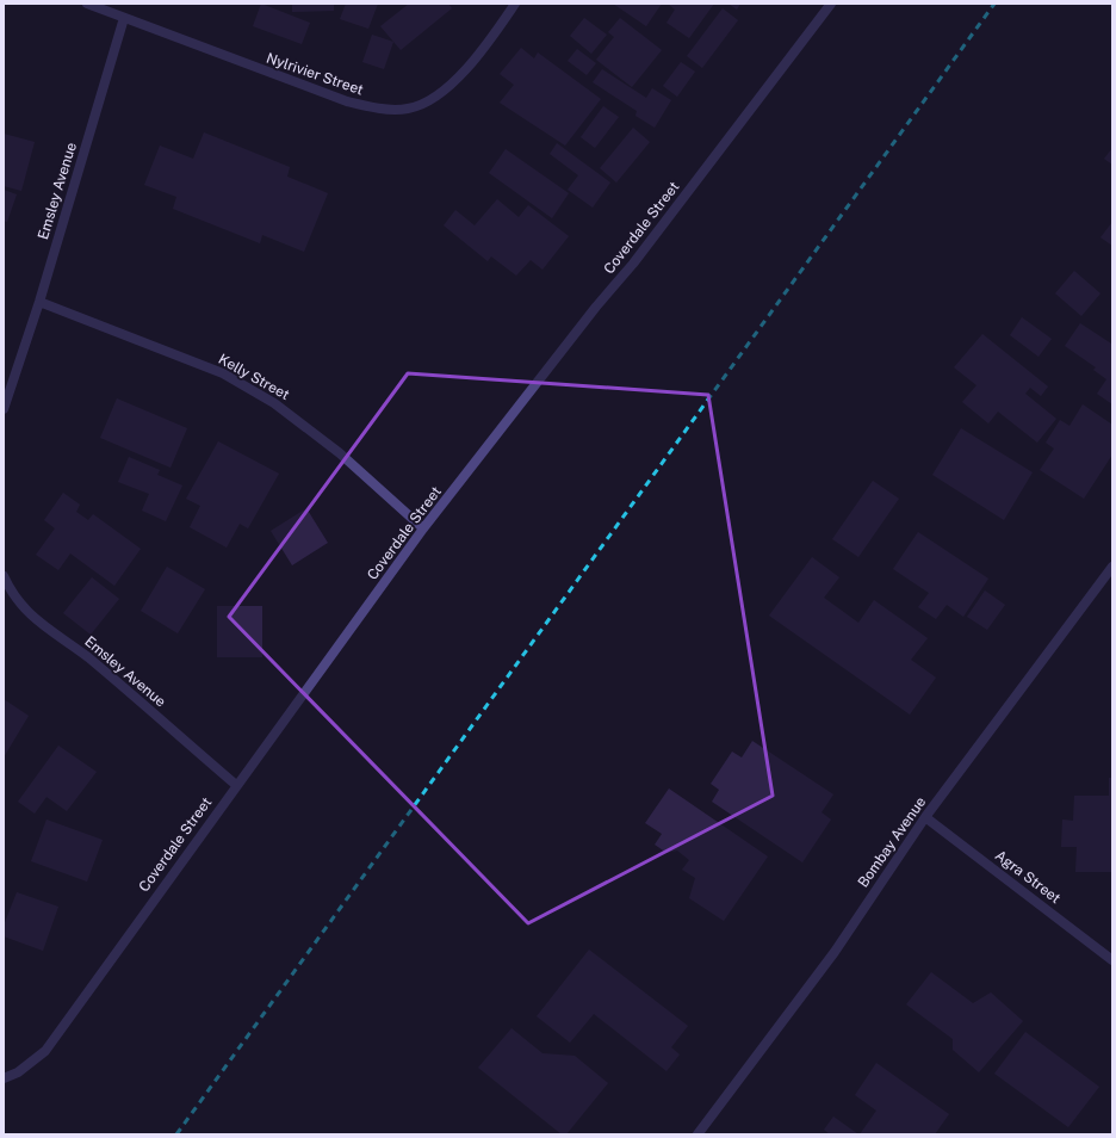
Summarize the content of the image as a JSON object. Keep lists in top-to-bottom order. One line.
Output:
{"streets":{"street":["Nylrivier Street","Emsley Avenue","Coverdale Street","Kelly Street","Bombay Avenue","Agra Street"]},"crossings":[["Nylrivier Street","Emsley Avenue"],["Emsley Avenue","Coverdale Street"],["Emsley Avenue","Kelly Street"],["Coverdale Street","Kelly Street"],["Bombay Avenue","Agra Street"]]}
